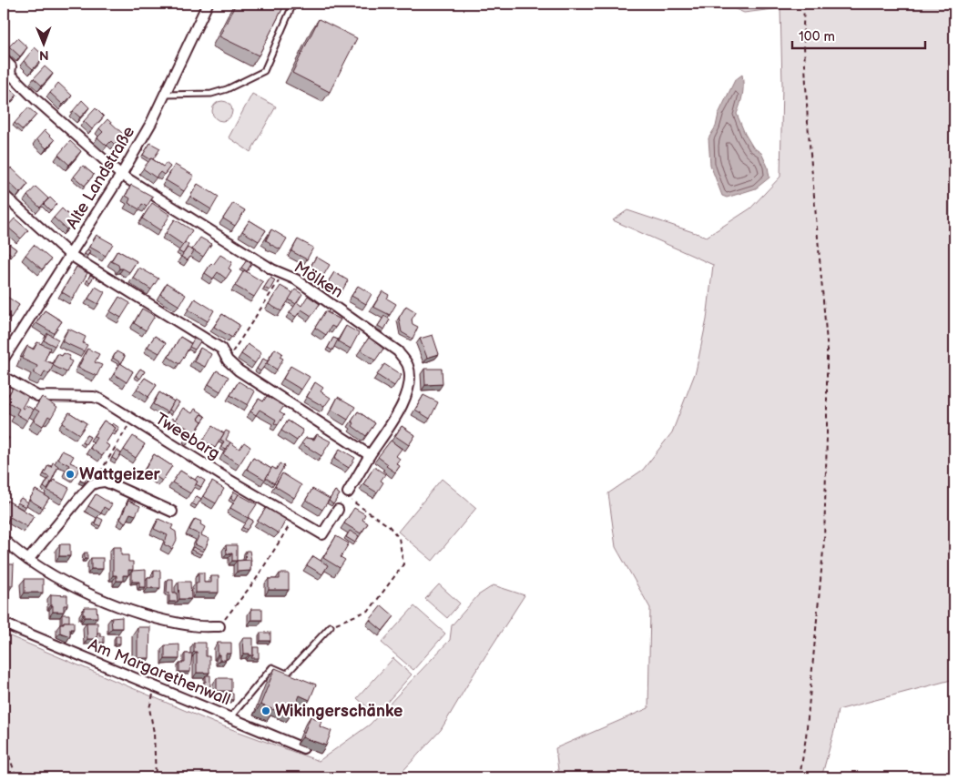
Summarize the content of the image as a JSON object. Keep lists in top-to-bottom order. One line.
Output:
{"streets":{"street":["Alte Landstraße","Mölken","Tweebarg","Am Margarethenwall"]},"crossings":[["Alte Landstraße","Mölken"]],"places":["Wattgeizer","Wikingerschänke"],"scale_bar":"100 m","north":"bottom"}
